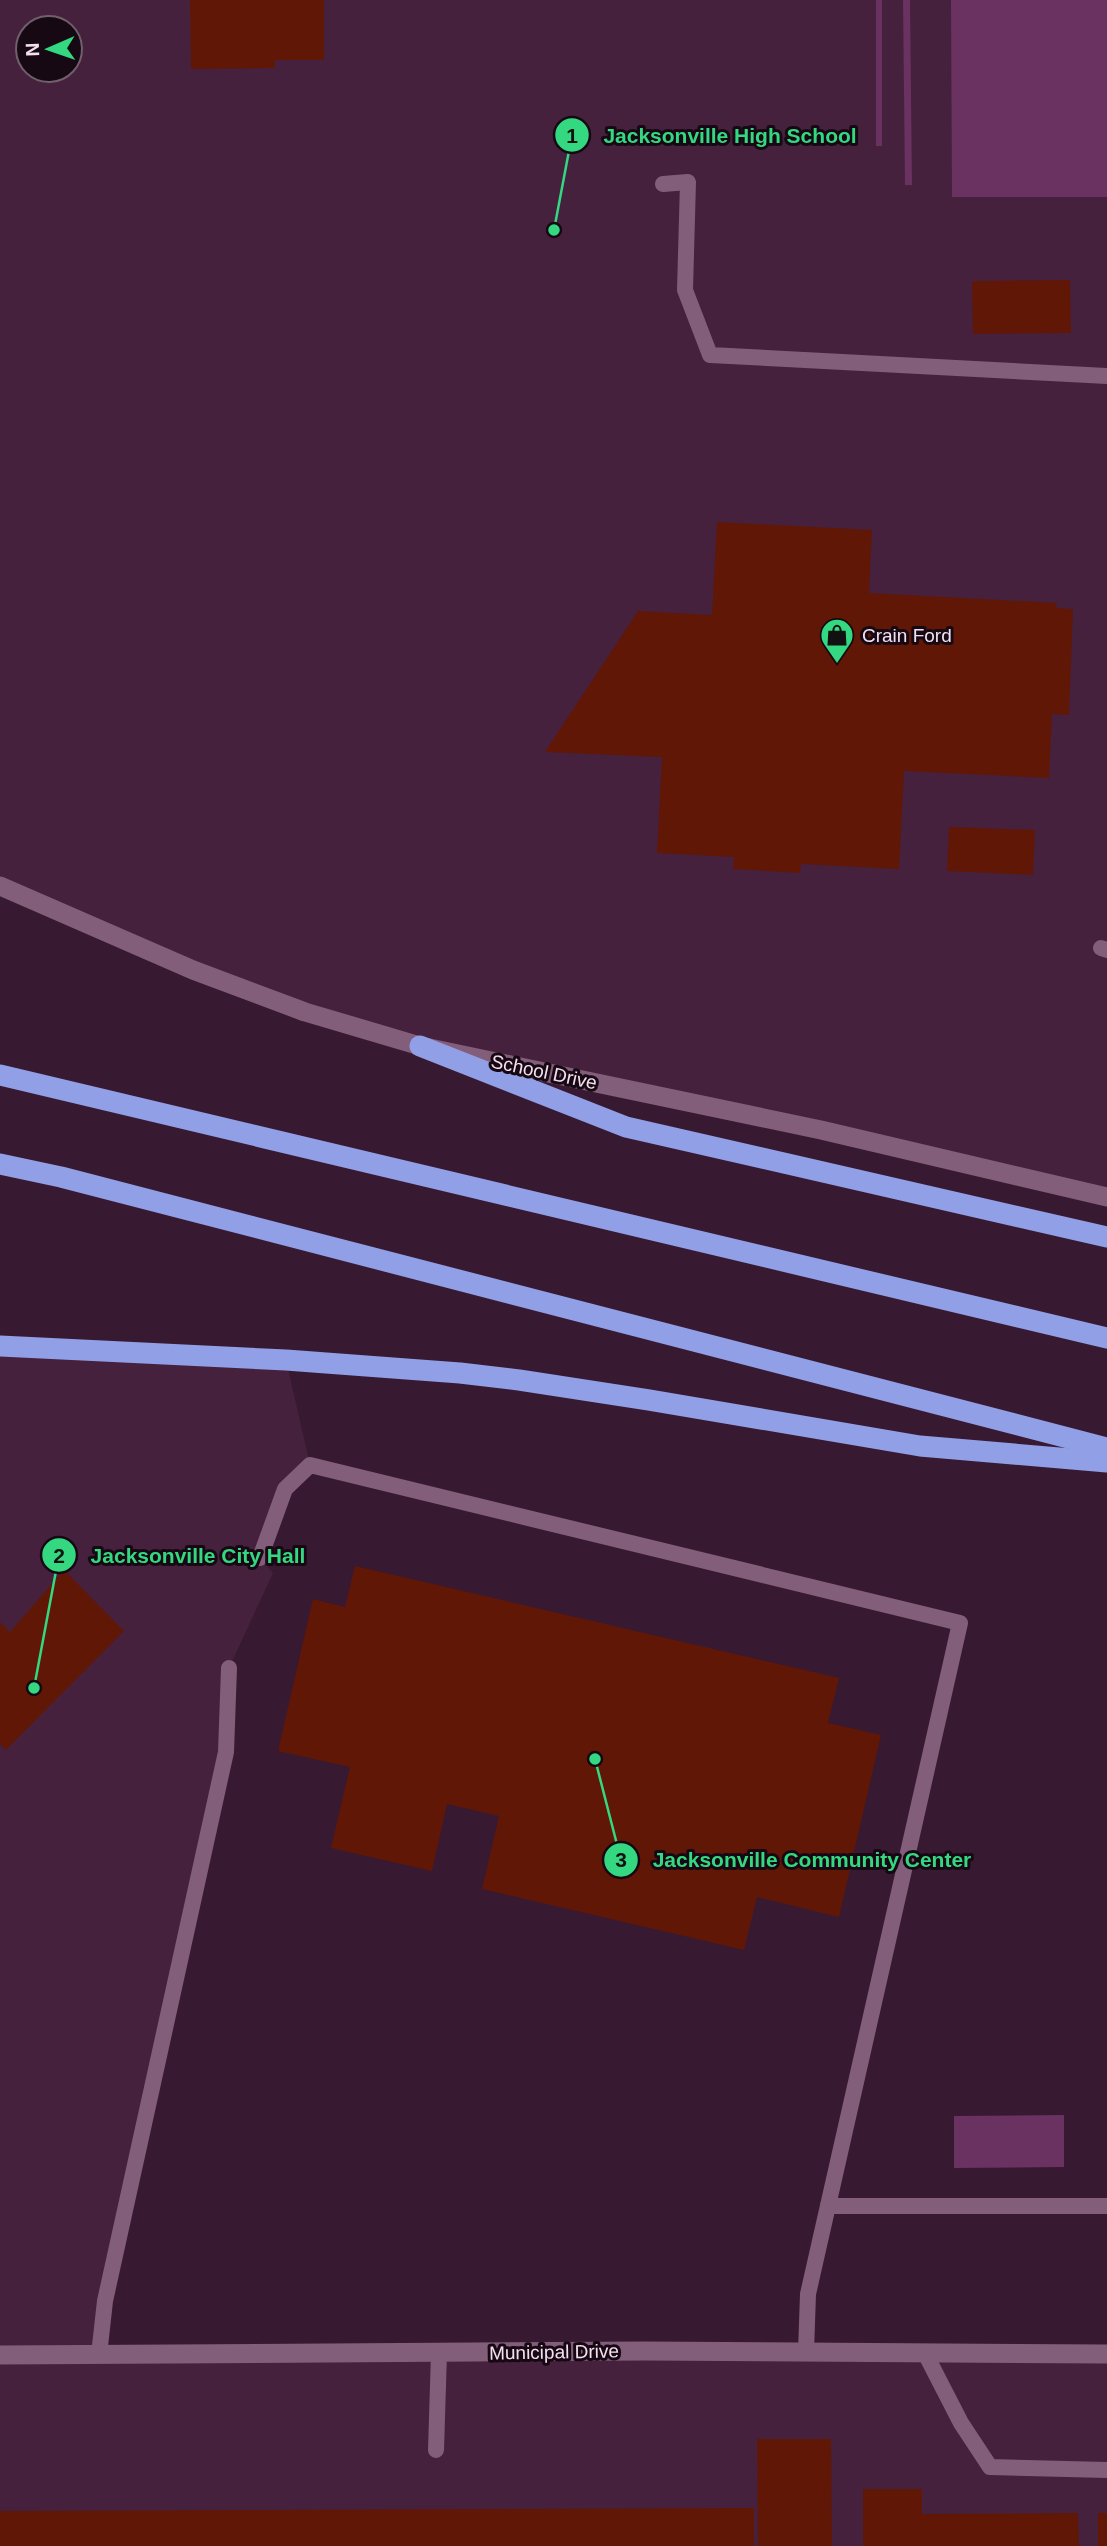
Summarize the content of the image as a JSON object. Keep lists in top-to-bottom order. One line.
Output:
{"streets":{"street":["School Drive","Municipal Drive"]},"places":{"other":["Jacksonville High School","Jacksonville City Hall","Jacksonville Community Center"],"shop":["Crain Ford"]},"north":"left"}
